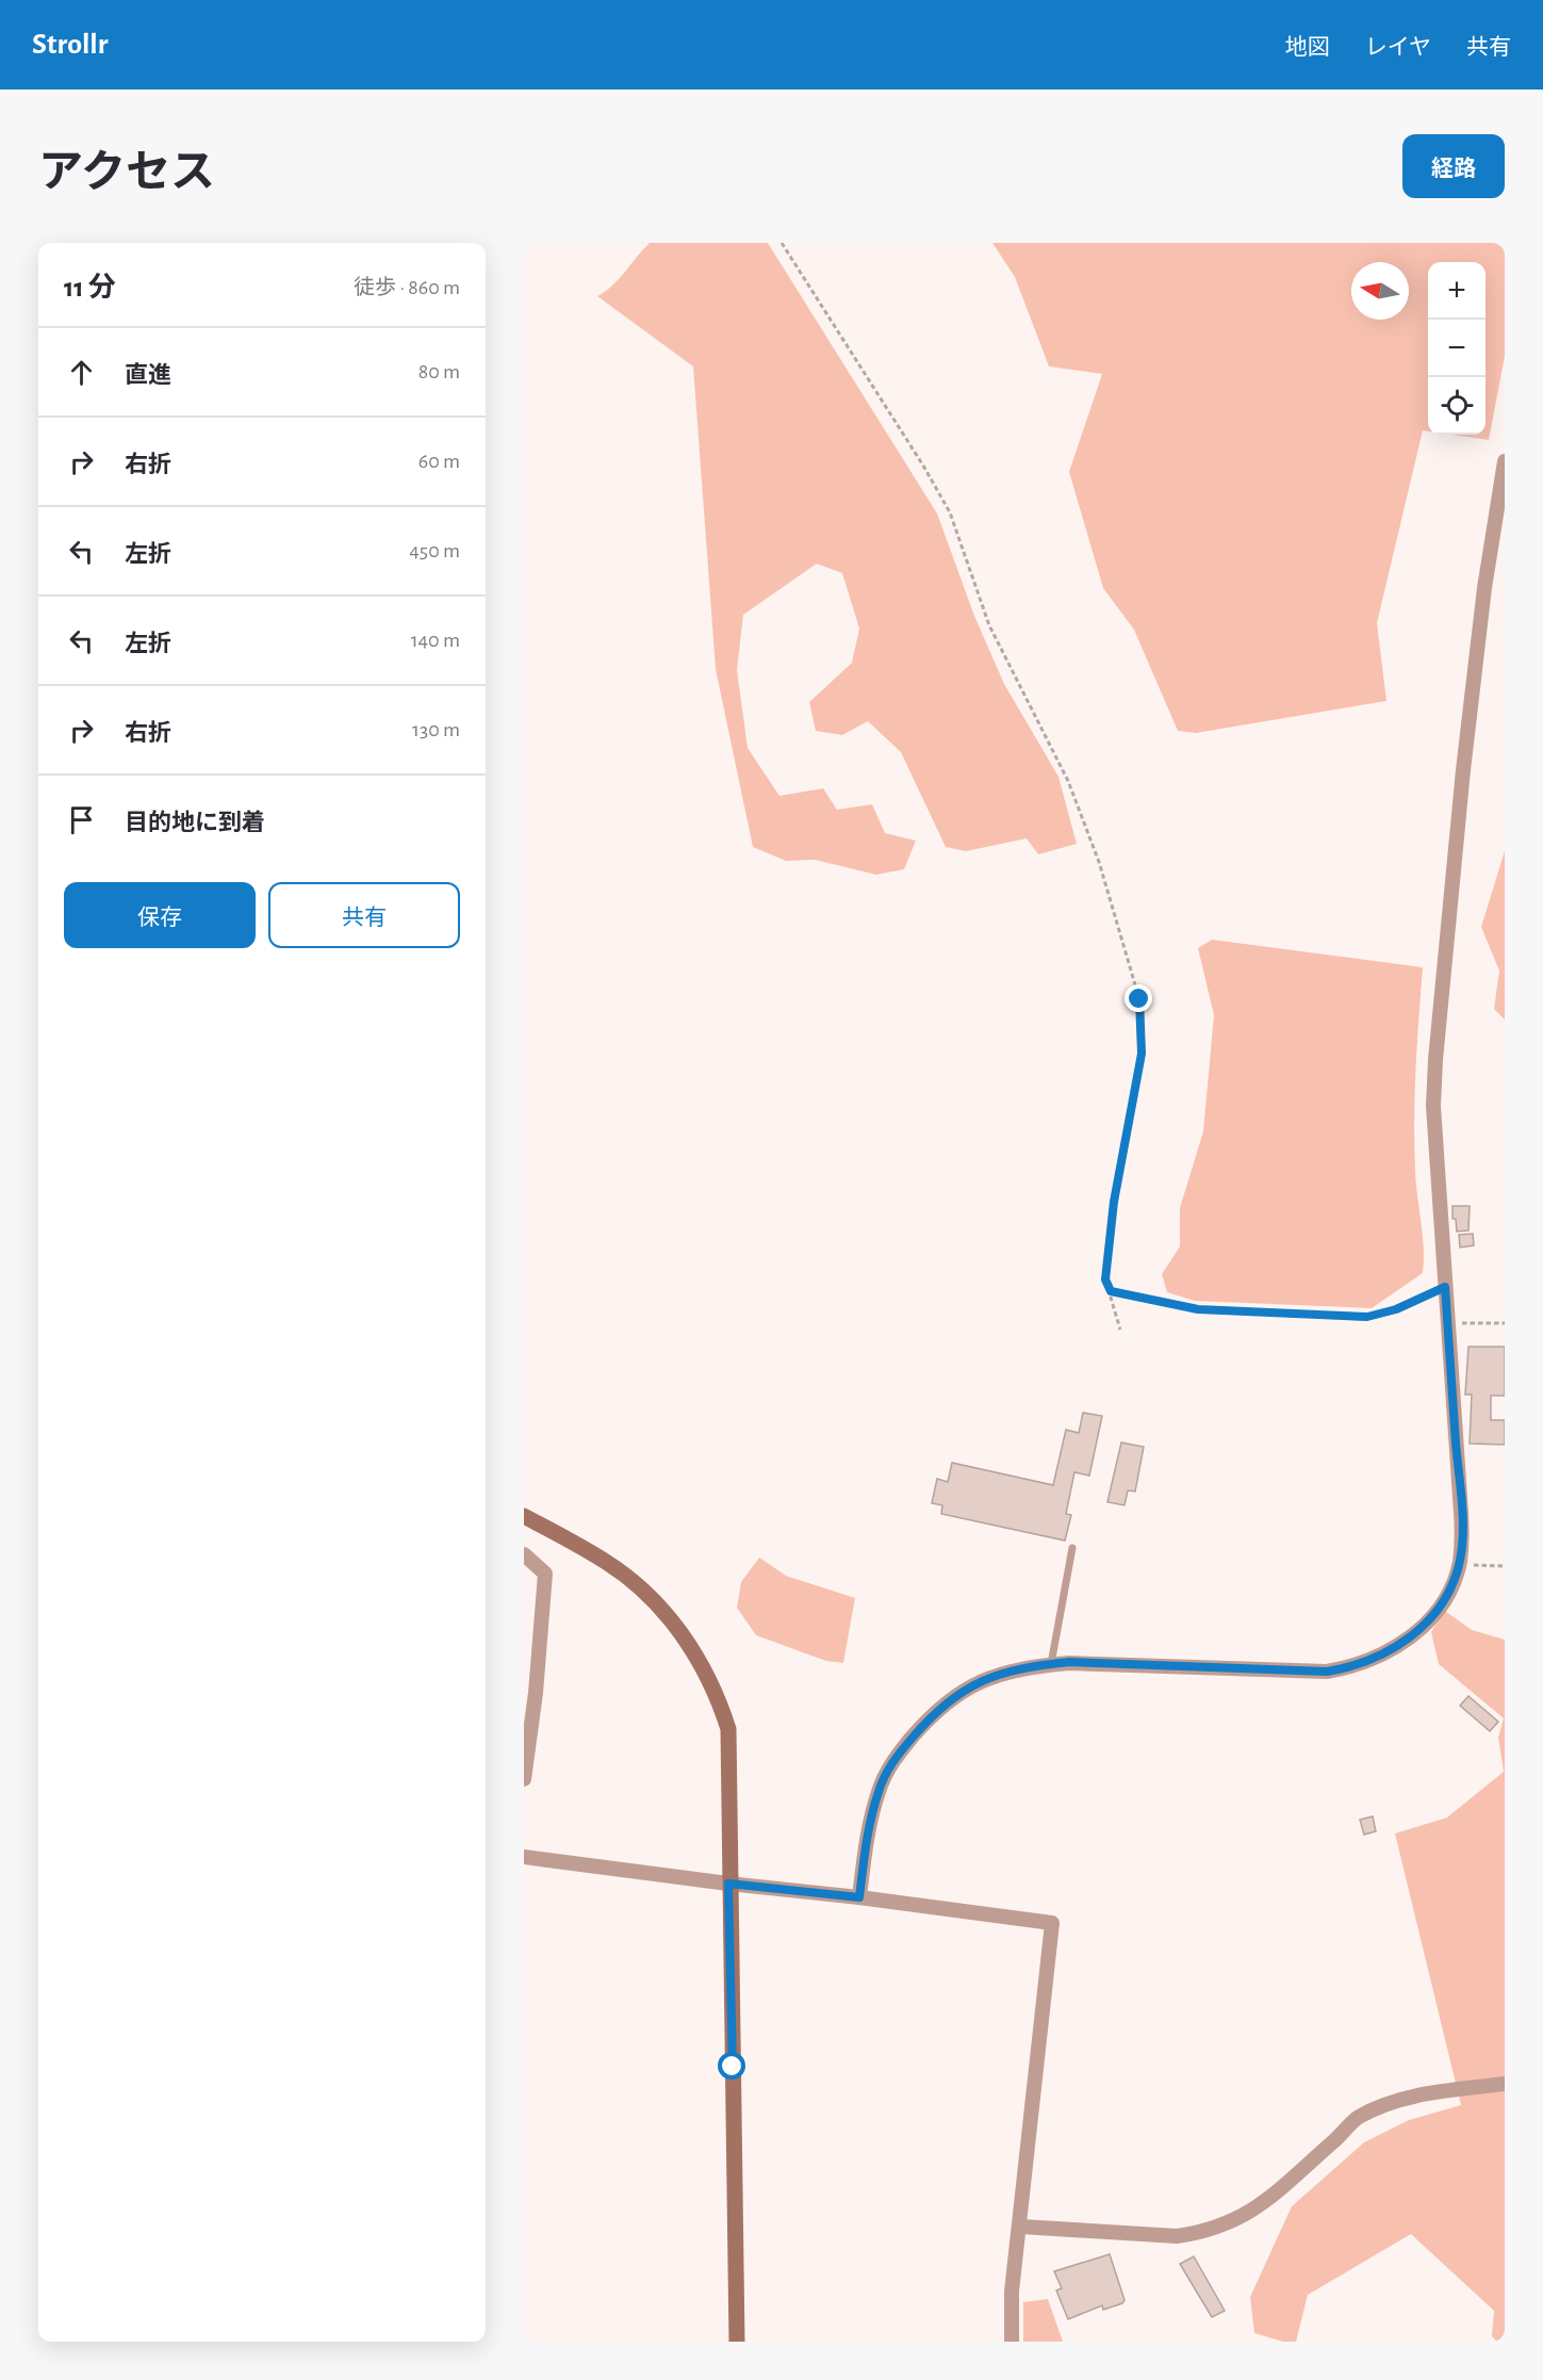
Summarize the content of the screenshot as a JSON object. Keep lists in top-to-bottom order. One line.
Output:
{"north":"left","page":{"header":"Strollr","nav":["地図","レイヤ","共有"],"title":"アクセス","buttons":["経路",["保存","共有"]],"heading":["11 分","徒歩 · 860 m"],"map_buttons":["+","−"],"list":[["直進","80 m"],["右折","60 m"],["左折","450 m"],["左折","140 m"],["右折","130 m"],"目的地に到着"]}}
